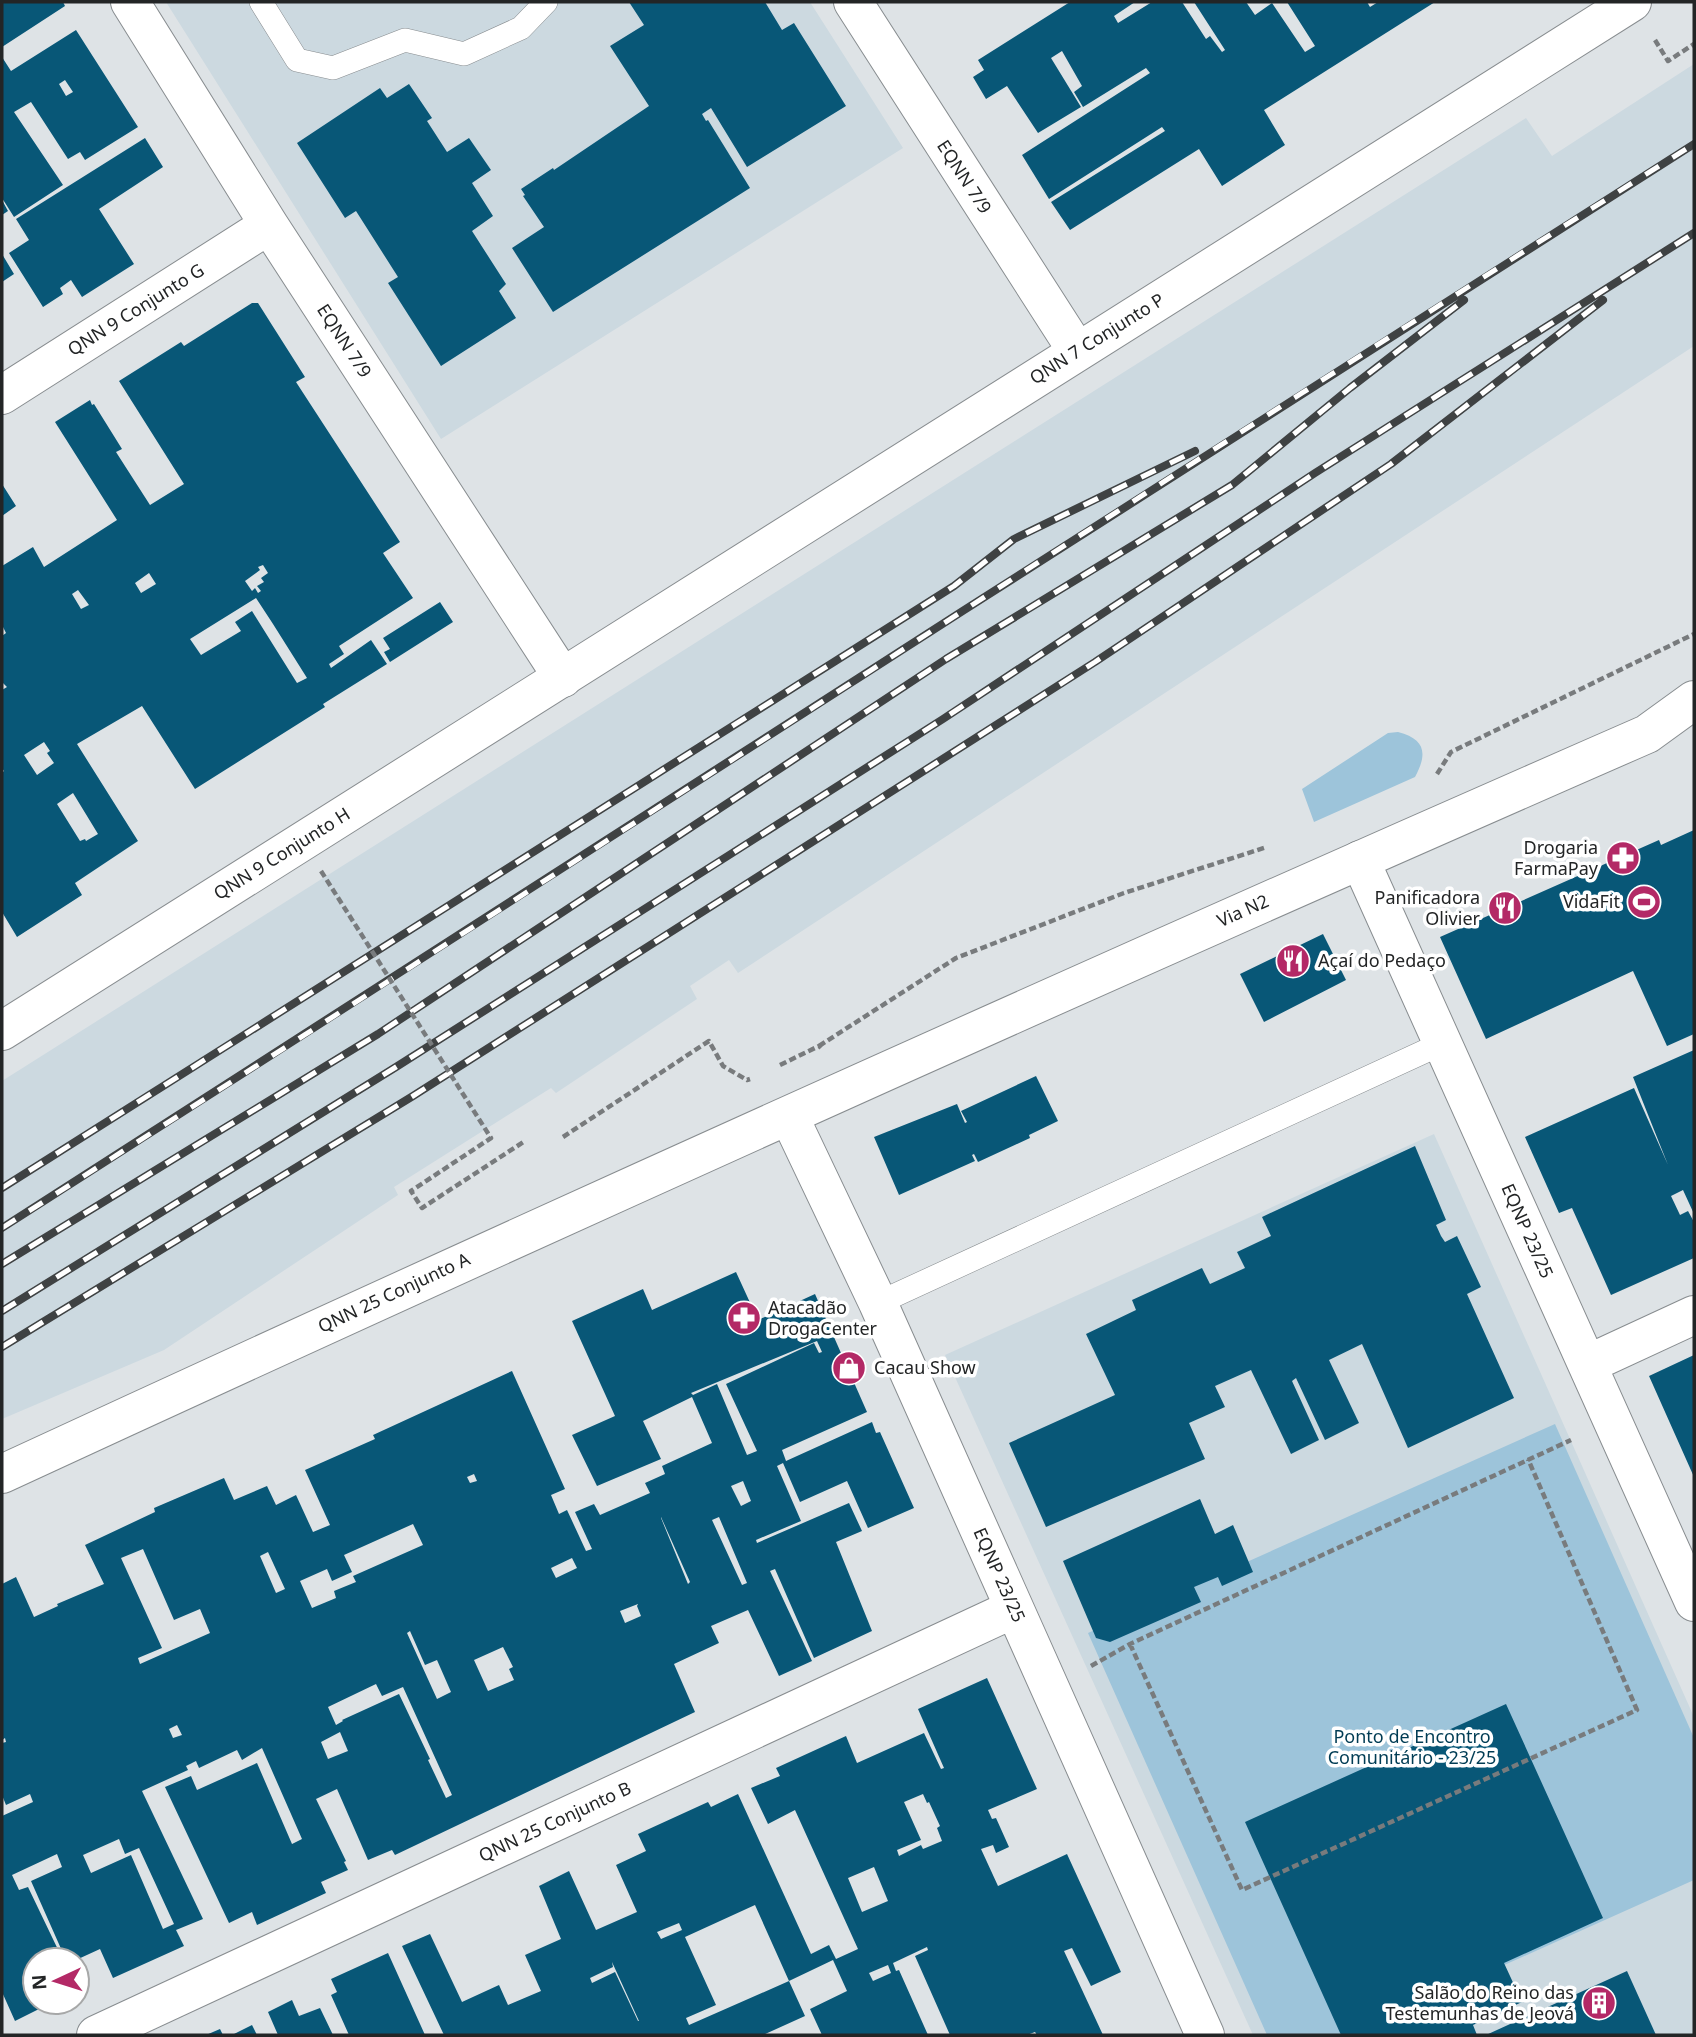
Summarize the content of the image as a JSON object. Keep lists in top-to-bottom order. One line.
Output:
{"streets":{"street":["EQNN 7/9","QNN 9 Conjunto G","QNN 7 Conjunto P","QNN 9 Conjunto H","Via N2","EQNP 23/25","QNN 25 Conjunto A","QNN 25 Conjunto B"]},"crossings":[["EQNN 7/9","QNN 9 Conjunto G"],["EQNN 7/9","QNN 7 Conjunto P"],["EQNN 7/9","QNN 9 Conjunto H"],["QNN 7 Conjunto P","QNN 9 Conjunto H"],["Via N2","EQNP 23/25"],["Via N2","QNN 25 Conjunto A"],["EQNP 23/25","QNN 25 Conjunto A"],["EQNP 23/25","QNN 25 Conjunto B"]],"parks":["Ponto de Encontro Comunitário - 23/25"],"places":{"pharmacy":["Drogaria FarmaPay","Atacadão DrogaCenter"],"sports":["VidaFit"],"restaurant":["Panificadora Olivier","Açaí do Pedaço"],"shop":["Cacau Show"],"building":["Salão do Reino das Testemunhas de Jeová"]},"north":"left"}
